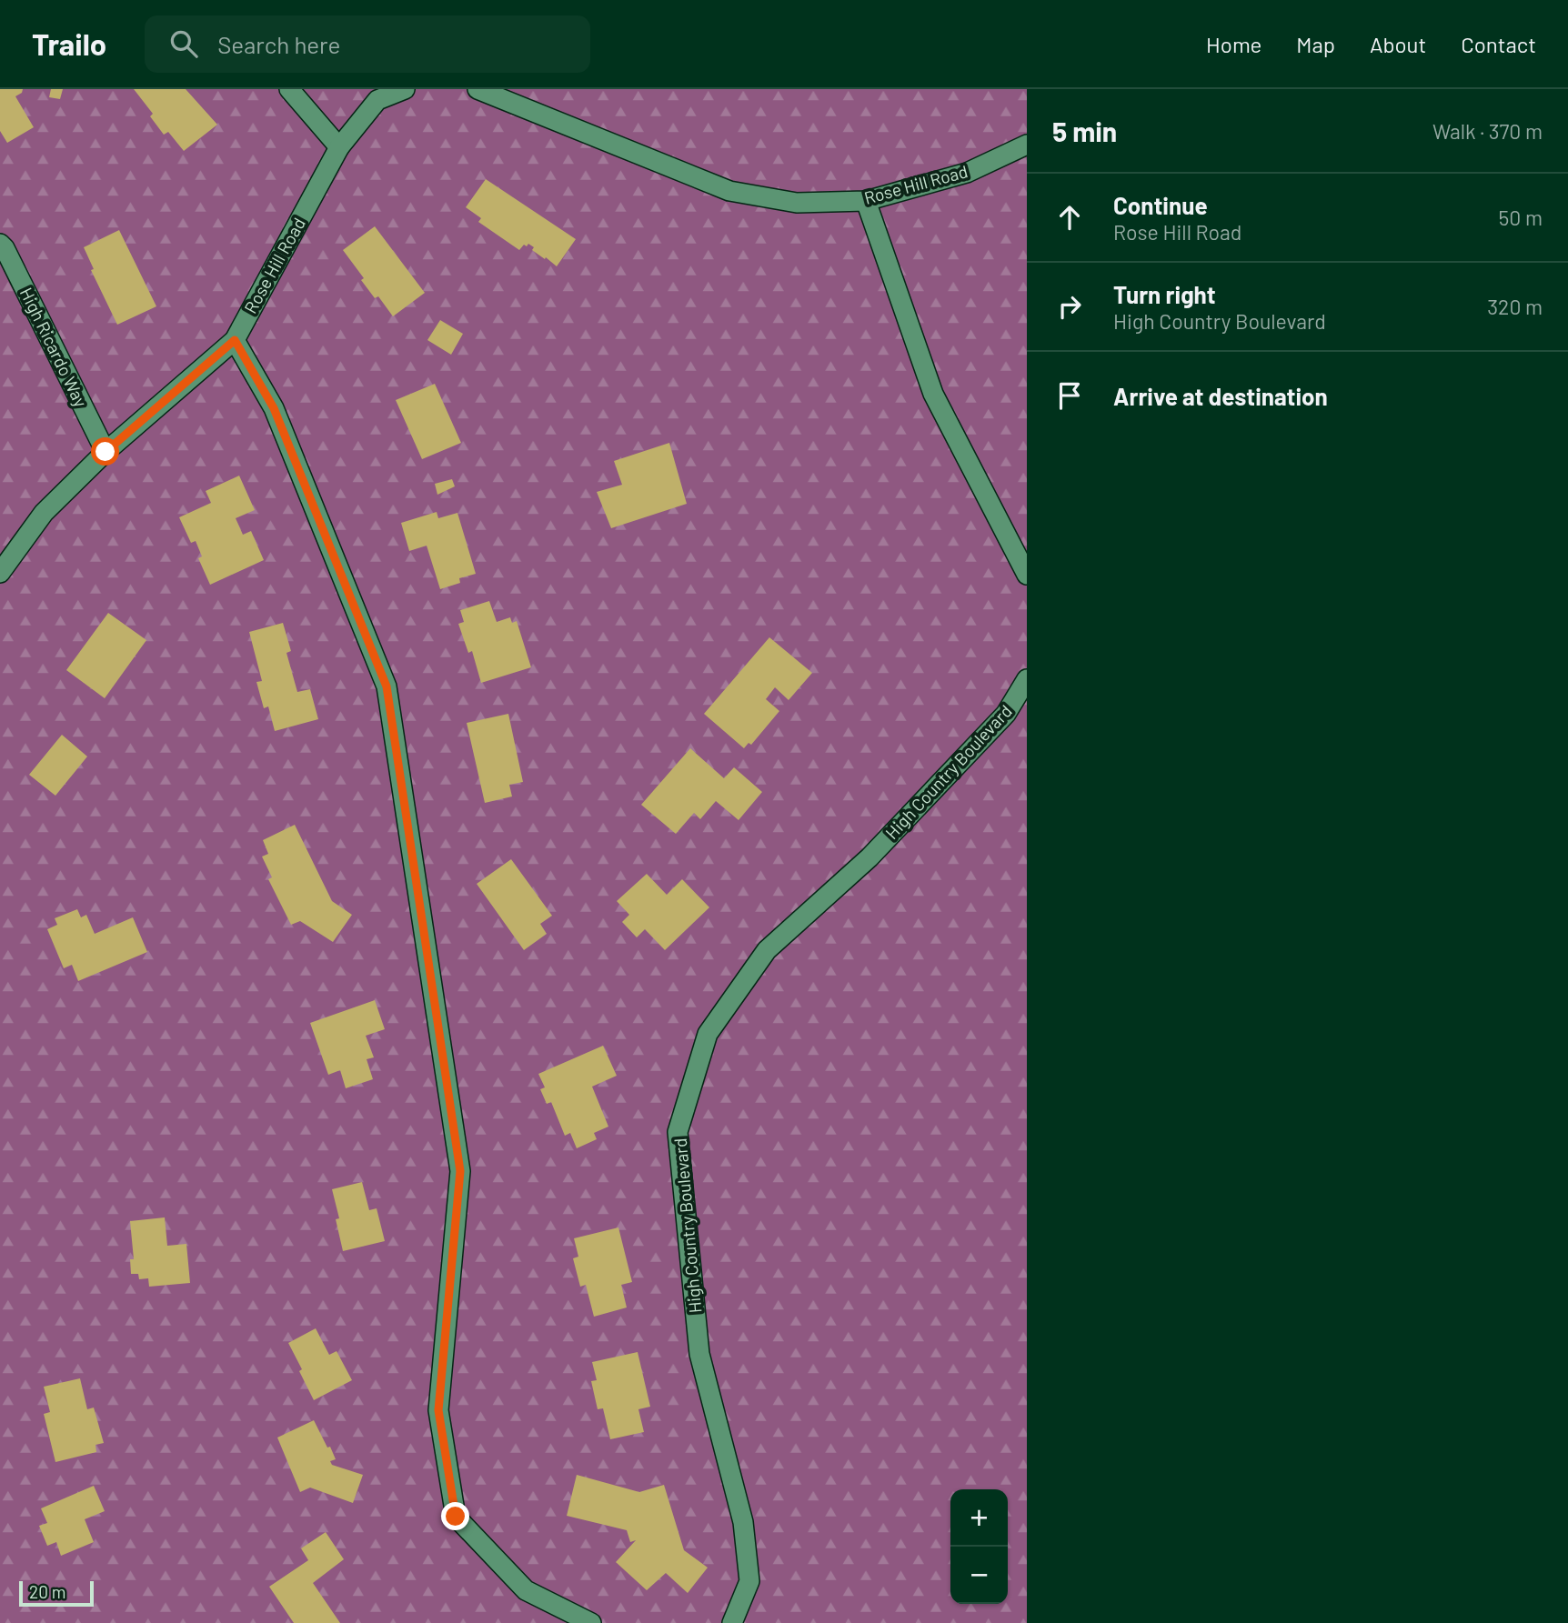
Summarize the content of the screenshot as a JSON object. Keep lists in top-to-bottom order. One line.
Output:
{"streets":{"street":["Rose Hill Road","High Ricardo Way","High Country Boulevard"]},"crossings":[["Rose Hill Road","High Ricardo Way"]],"scale_bar":"20 m","page":{"header":"Trailo","search":"Search here","nav":["Home","Map","About","Contact"],"heading":["5 min","Walk · 370 m"],"list":[["Continue","Rose Hill Road","50 m"],["Turn right","High Country Boulevard","320 m"],"Arrive at destination"],"map_buttons":["+","−"],"scale":"20 m"}}
